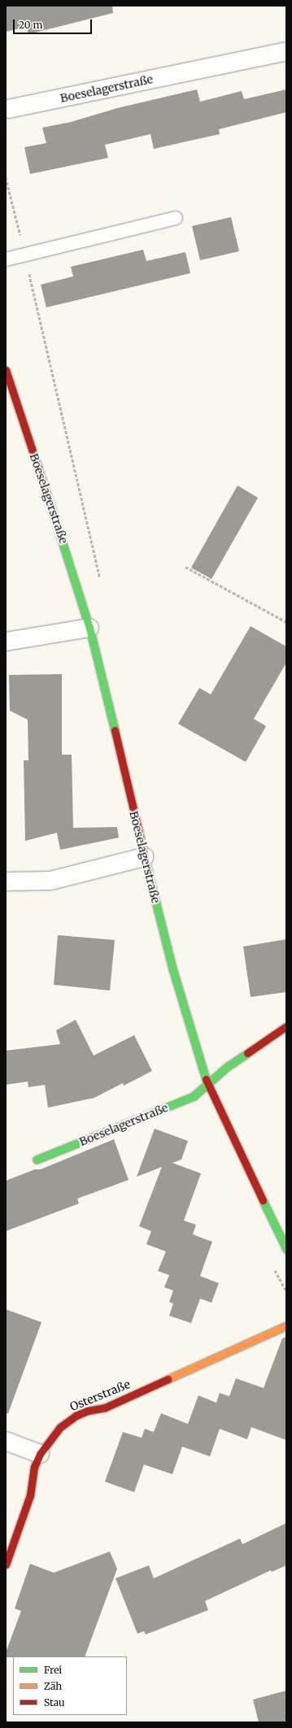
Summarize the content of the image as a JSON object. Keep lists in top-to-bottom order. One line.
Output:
{"streets":{"street":["Boeselagerstraße","Osterstraße"]},"legend":["Frei","Zäh","Stau"],"scale_bar":"20 m"}
